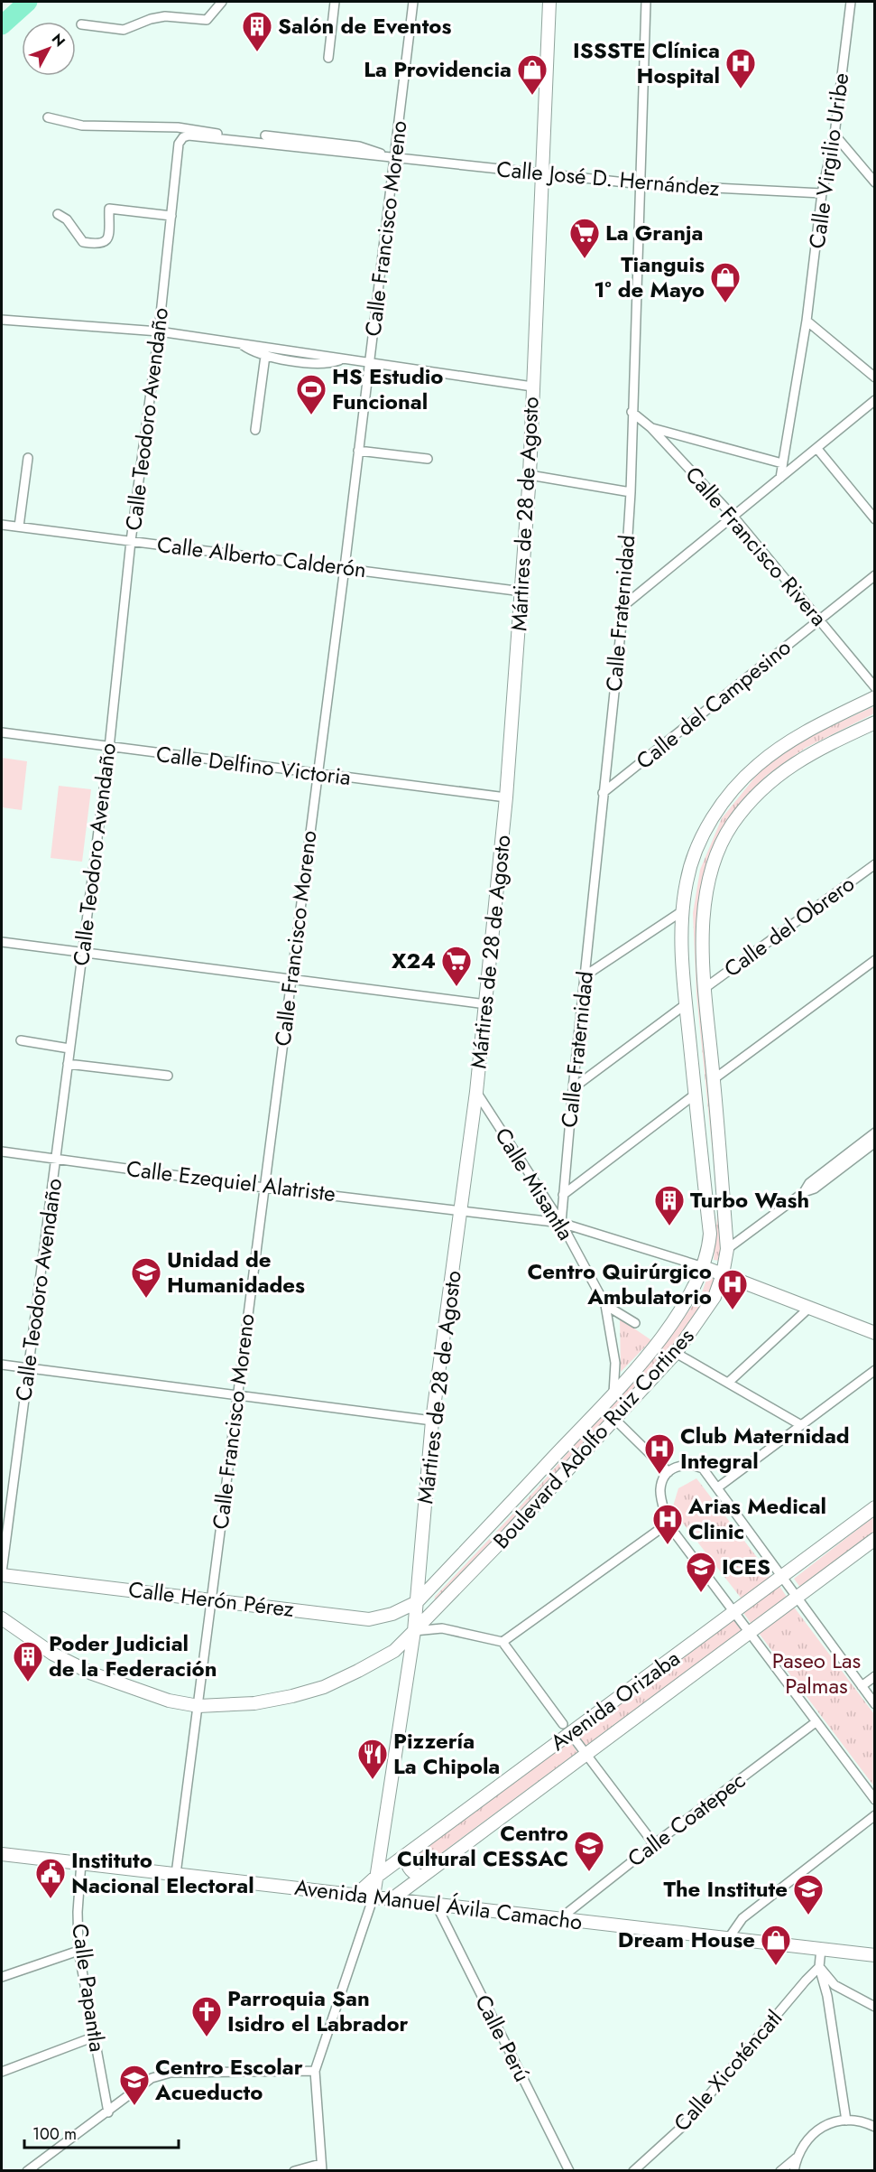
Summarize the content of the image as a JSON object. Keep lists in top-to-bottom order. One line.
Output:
{"streets":{"main road":["Mártires de 28 de Agosto","Boulevard Adolfo Ruiz Cortines","Calle Herón Pérez","Avenida Orizaba","Avenida Manuel Ávila Camacho"],"street":["Calle Virgilio Uribe","Calle José D. Hernández","Calle Francisco Moreno","Calle Teodoro Avendaño","Calle Francisco Rivera","Calle Alberto Calderón","Calle Fraternidad","Calle del Campesino","Calle Delfino Victoria","Calle del Obrero","Calle Ezequiel Alatriste","Calle Misantla","Calle Coatepec","Calle Papantla","Calle Perú","Calle Xicoténcatl"]},"crossings":[["Calle Virgilio Uribe","Calle José D. Hernández"],["Calle José D. Hernández","Calle Francisco Moreno"],["Calle José D. Hernández","Calle Teodoro Avendaño"],["Calle José D. Hernández","Mártires de 28 de Agosto"],["Calle José D. Hernández","Calle Fraternidad"],["Calle Francisco Moreno","Calle Alberto Calderón"],["Calle Francisco Moreno","Calle Delfino Victoria"],["Calle Francisco Moreno","Calle Ezequiel Alatriste"],["Calle Francisco Moreno","Boulevard Adolfo Ruiz Cortines"],["Calle Francisco Moreno","Calle Herón Pérez"],["Calle Francisco Moreno","Avenida Manuel Ávila Camacho"],["Calle Teodoro Avendaño","Calle Alberto Calderón"],["Calle Teodoro Avendaño","Calle Delfino Victoria"],["Calle Teodoro Avendaño","Calle Ezequiel Alatriste"],["Calle Teodoro Avendaño","Calle Herón Pérez"],["Mártires de 28 de Agosto","Calle Alberto Calderón"],["Mártires de 28 de Agosto","Calle Delfino Victoria"],["Mártires de 28 de Agosto","Calle Ezequiel Alatriste"],["Mártires de 28 de Agosto","Calle Misantla"],["Mártires de 28 de Agosto","Boulevard Adolfo Ruiz Cortines"],["Mártires de 28 de Agosto","Calle Herón Pérez"],["Mártires de 28 de Agosto","Avenida Orizaba"],["Mártires de 28 de Agosto","Avenida Manuel Ávila Camacho"],["Calle Francisco Rivera","Calle Fraternidad"],["Calle Francisco Rivera","Calle del Campesino"],["Calle Fraternidad","Calle del Campesino"],["Calle Fraternidad","Calle Ezequiel Alatriste"],["Calle Fraternidad","Calle Misantla"],["Calle del Obrero","Boulevard Adolfo Ruiz Cortines"],["Calle Ezequiel Alatriste","Calle Misantla"],["Calle Ezequiel Alatriste","Boulevard Adolfo Ruiz Cortines"],["Calle Misantla","Boulevard Adolfo Ruiz Cortines"],["Boulevard Adolfo Ruiz Cortines","Calle Herón Pérez"],["Avenida Orizaba","Avenida Manuel Ávila Camacho"],["Calle Coatepec","Avenida Manuel Ávila Camacho"],["Avenida Manuel Ávila Camacho","Calle Papantla"],["Avenida Manuel Ávila Camacho","Calle Perú"]],"parks":["Paseo Las Palmas"],"places":{"building":["Salón de Eventos","Turbo Wash","Poder Judicial de la Federación"],"hospital":["ISSSTE Clínica Hospital","Centro Quirúrgico Ambulatorio","Club Maternidad Integral","Arias Medical Clinic"],"shop":["La Providencia","Tianguis 1° de Mayo","Dream House"],"supermarket":["La Granja","X24"],"sports":["HS Estudio Funcional"],"school or university":["Unidad de Humanidades","ICES","Centro Cultural CESSAC","The Institute","Centro Escolar Acueducto"],"restaurant":["Pizzería La Chipola"],"public building":["Instituto Nacional Electoral"],"church":["Parroquia San Isidro el Labrador"]},"scale_bar":"100 m","north":"top right"}
